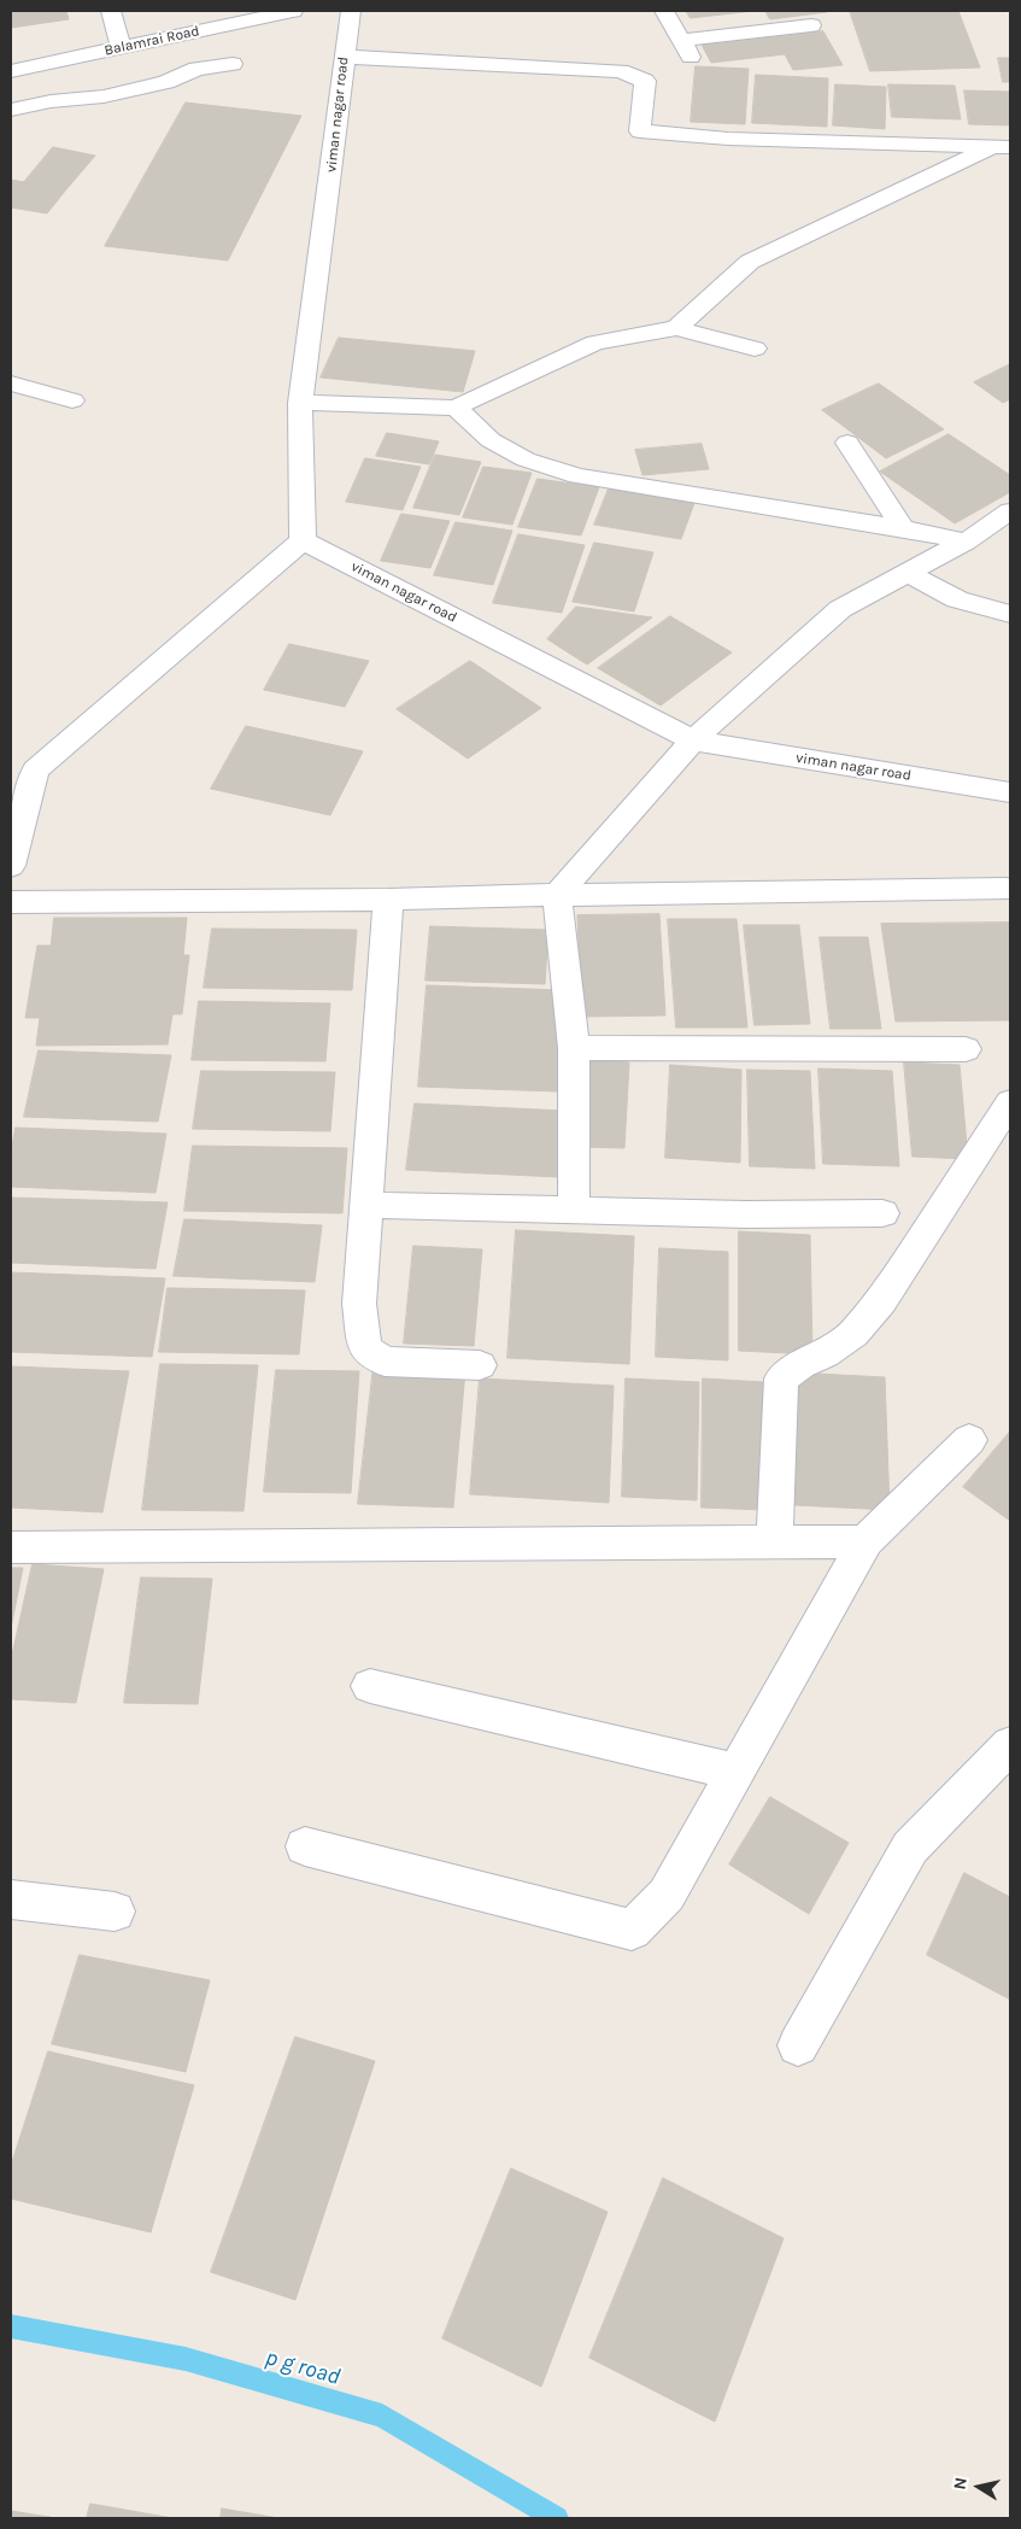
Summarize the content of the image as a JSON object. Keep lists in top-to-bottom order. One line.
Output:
{"streets":{"street":["Balamrai Road","viman nagar road"]},"water":["p g road"],"north":"left"}
